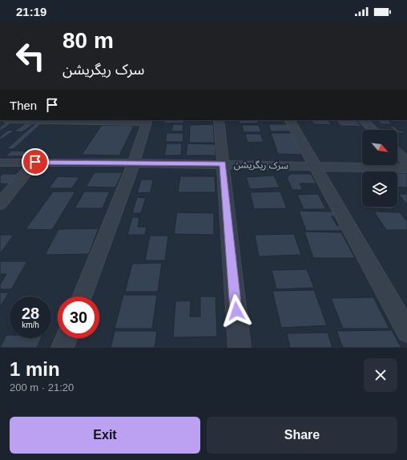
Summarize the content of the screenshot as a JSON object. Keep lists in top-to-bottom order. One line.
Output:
{"streets":{"street":["سرک ریگریشن"]},"north":"bottom right","page":{"status":"21:19","turn":["80 m","سرک ریگریشن"],"then":"Then","speed":"28 km/h","limit":"30","heading":["1 min","200 m · 21:20"],"buttons":["Exit","Share"]}}
